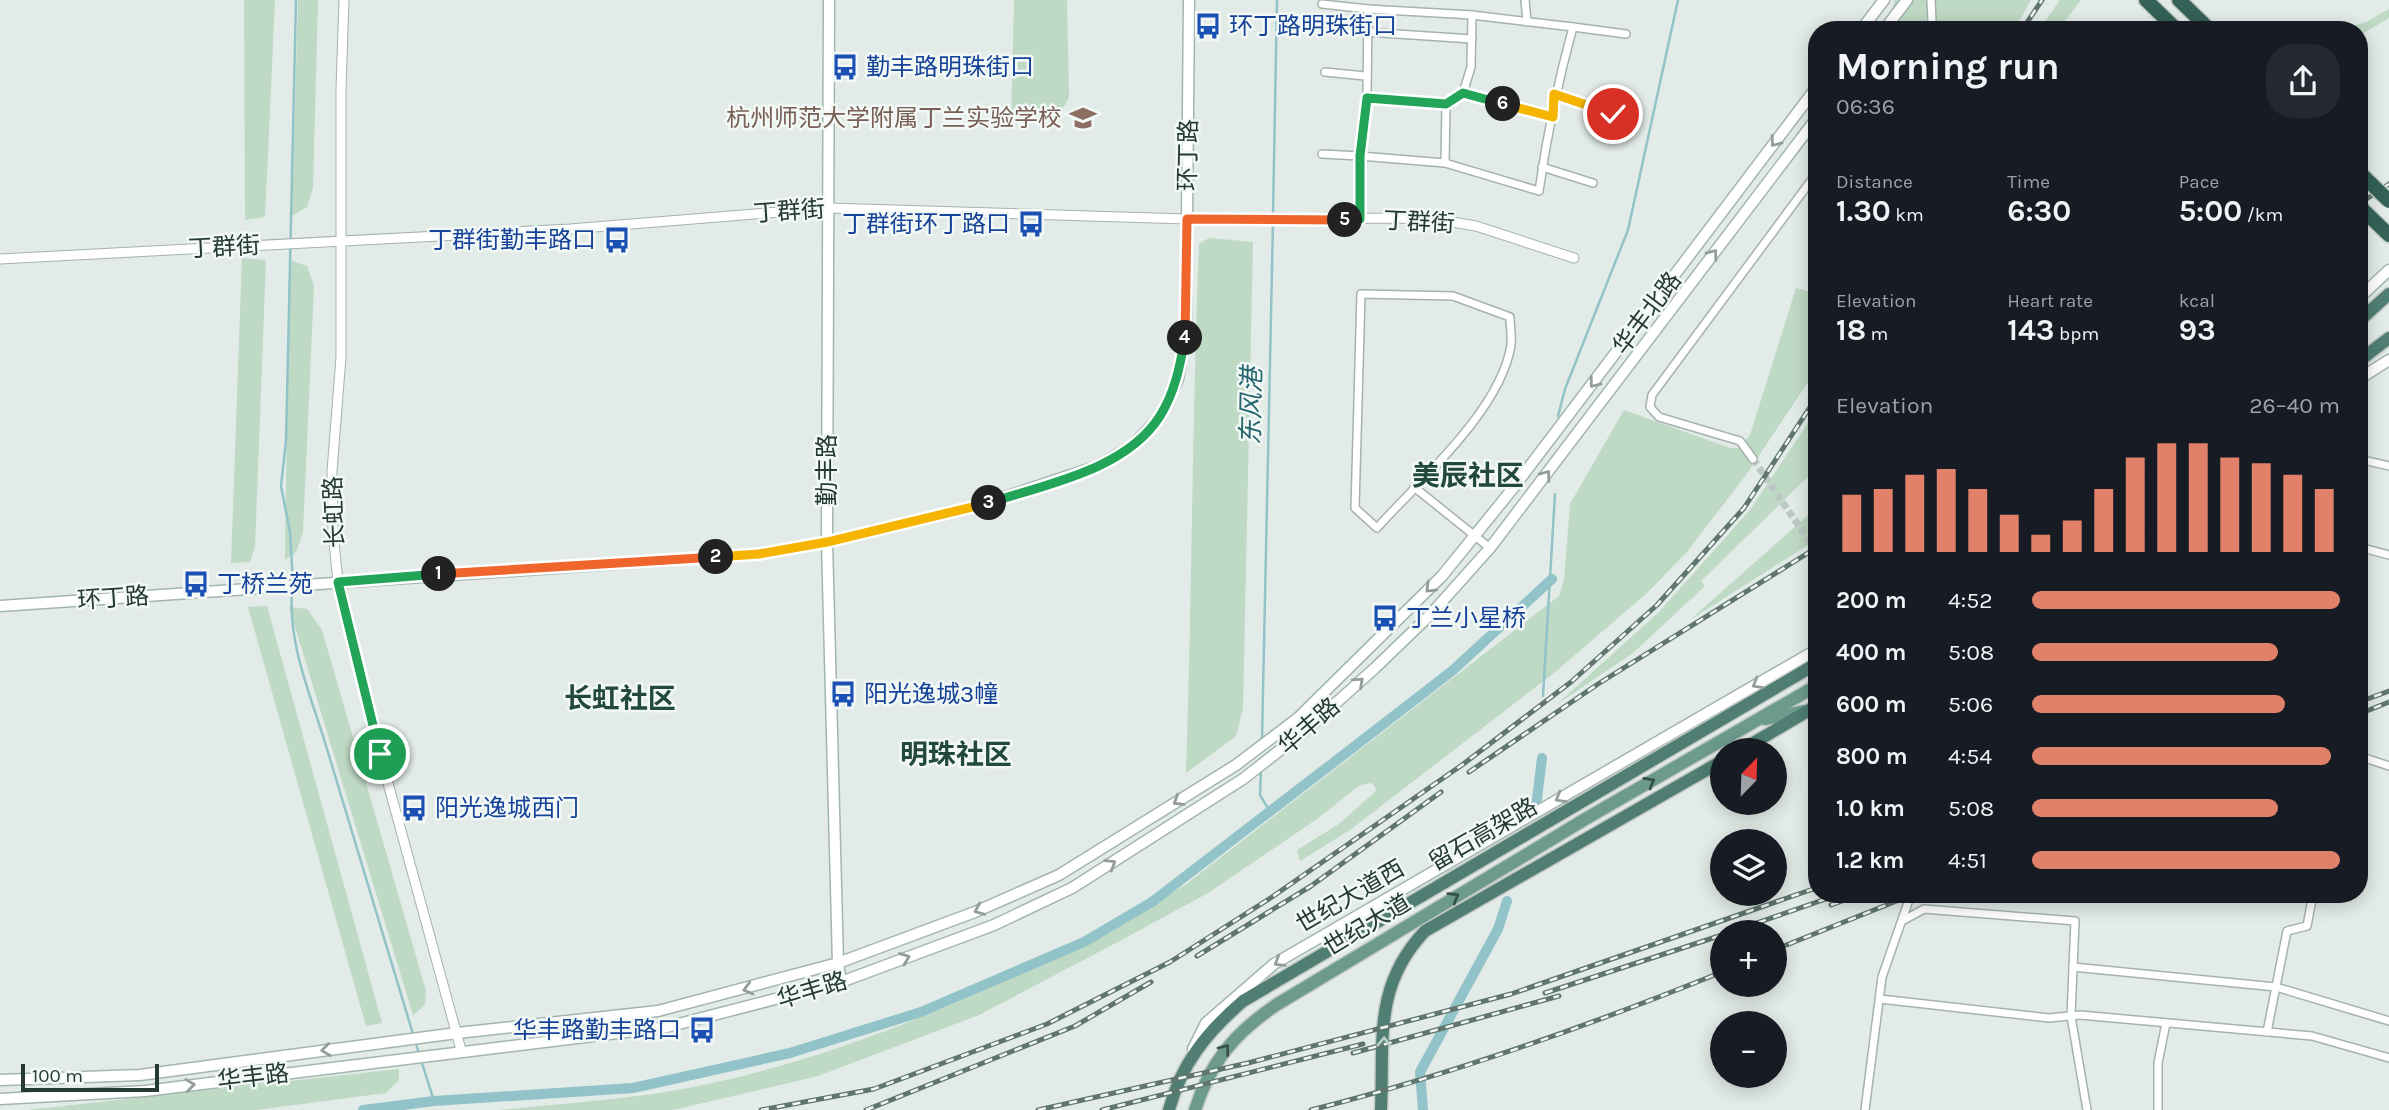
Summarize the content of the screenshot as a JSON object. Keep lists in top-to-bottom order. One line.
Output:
{"streets":{"highway":["留石高架路"],"main road":["环丁路","华丰北路","勤丰路","华丰路","世纪大道西","世纪大道"],"street":["丁群街","长虹路"]},"crossings":[["环丁路","丁群街"],["环丁路","勤丰路"],["环丁路","长虹路"],["丁群街","勤丰路"],["丁群街","长虹路"],["华丰北路","华丰路"],["勤丰路","华丰路"],["长虹路","华丰路"],["留石高架路","世纪大道西"]],"one_way":["世纪大道西","世纪大道"],"districts":["美辰社区","长虹社区","明珠社区"],"water":["东风港"],"places":{"bus stop":["环丁路明珠街口","勤丰路明珠街口","丁群街环丁路口","丁群街勤丰路口","丁桥兰苑","丁兰小星桥","阳光逸城3幢","阳光逸城西门","华丰路勤丰路口"],"school or university":["杭州师范大学附属丁兰实验学校"]},"scale_bar":"100 m","north":"top right","page":{"heading":["Morning run","06:36"],"pins":["6","5","4","3","2","1"],"stats":[["Distance","1.30 km"],["Time","6:30"],["Pace","5:00 /km"],["Elevation","18 m"],["Heart rate","143 bpm"],["kcal","93"]],"chart":["Elevation","26–40 m"],"list":[{"name":"200 m","note":"4:52"},{"name":"400 m","note":"5:08"},{"name":"600 m","note":"5:06"},{"name":"800 m","note":"4:54"},{"name":"1.0 km","note":"5:08"},{"name":"1.2 km","note":"4:51"}],"map_buttons":["+","−"],"scale":"100 m"}}
